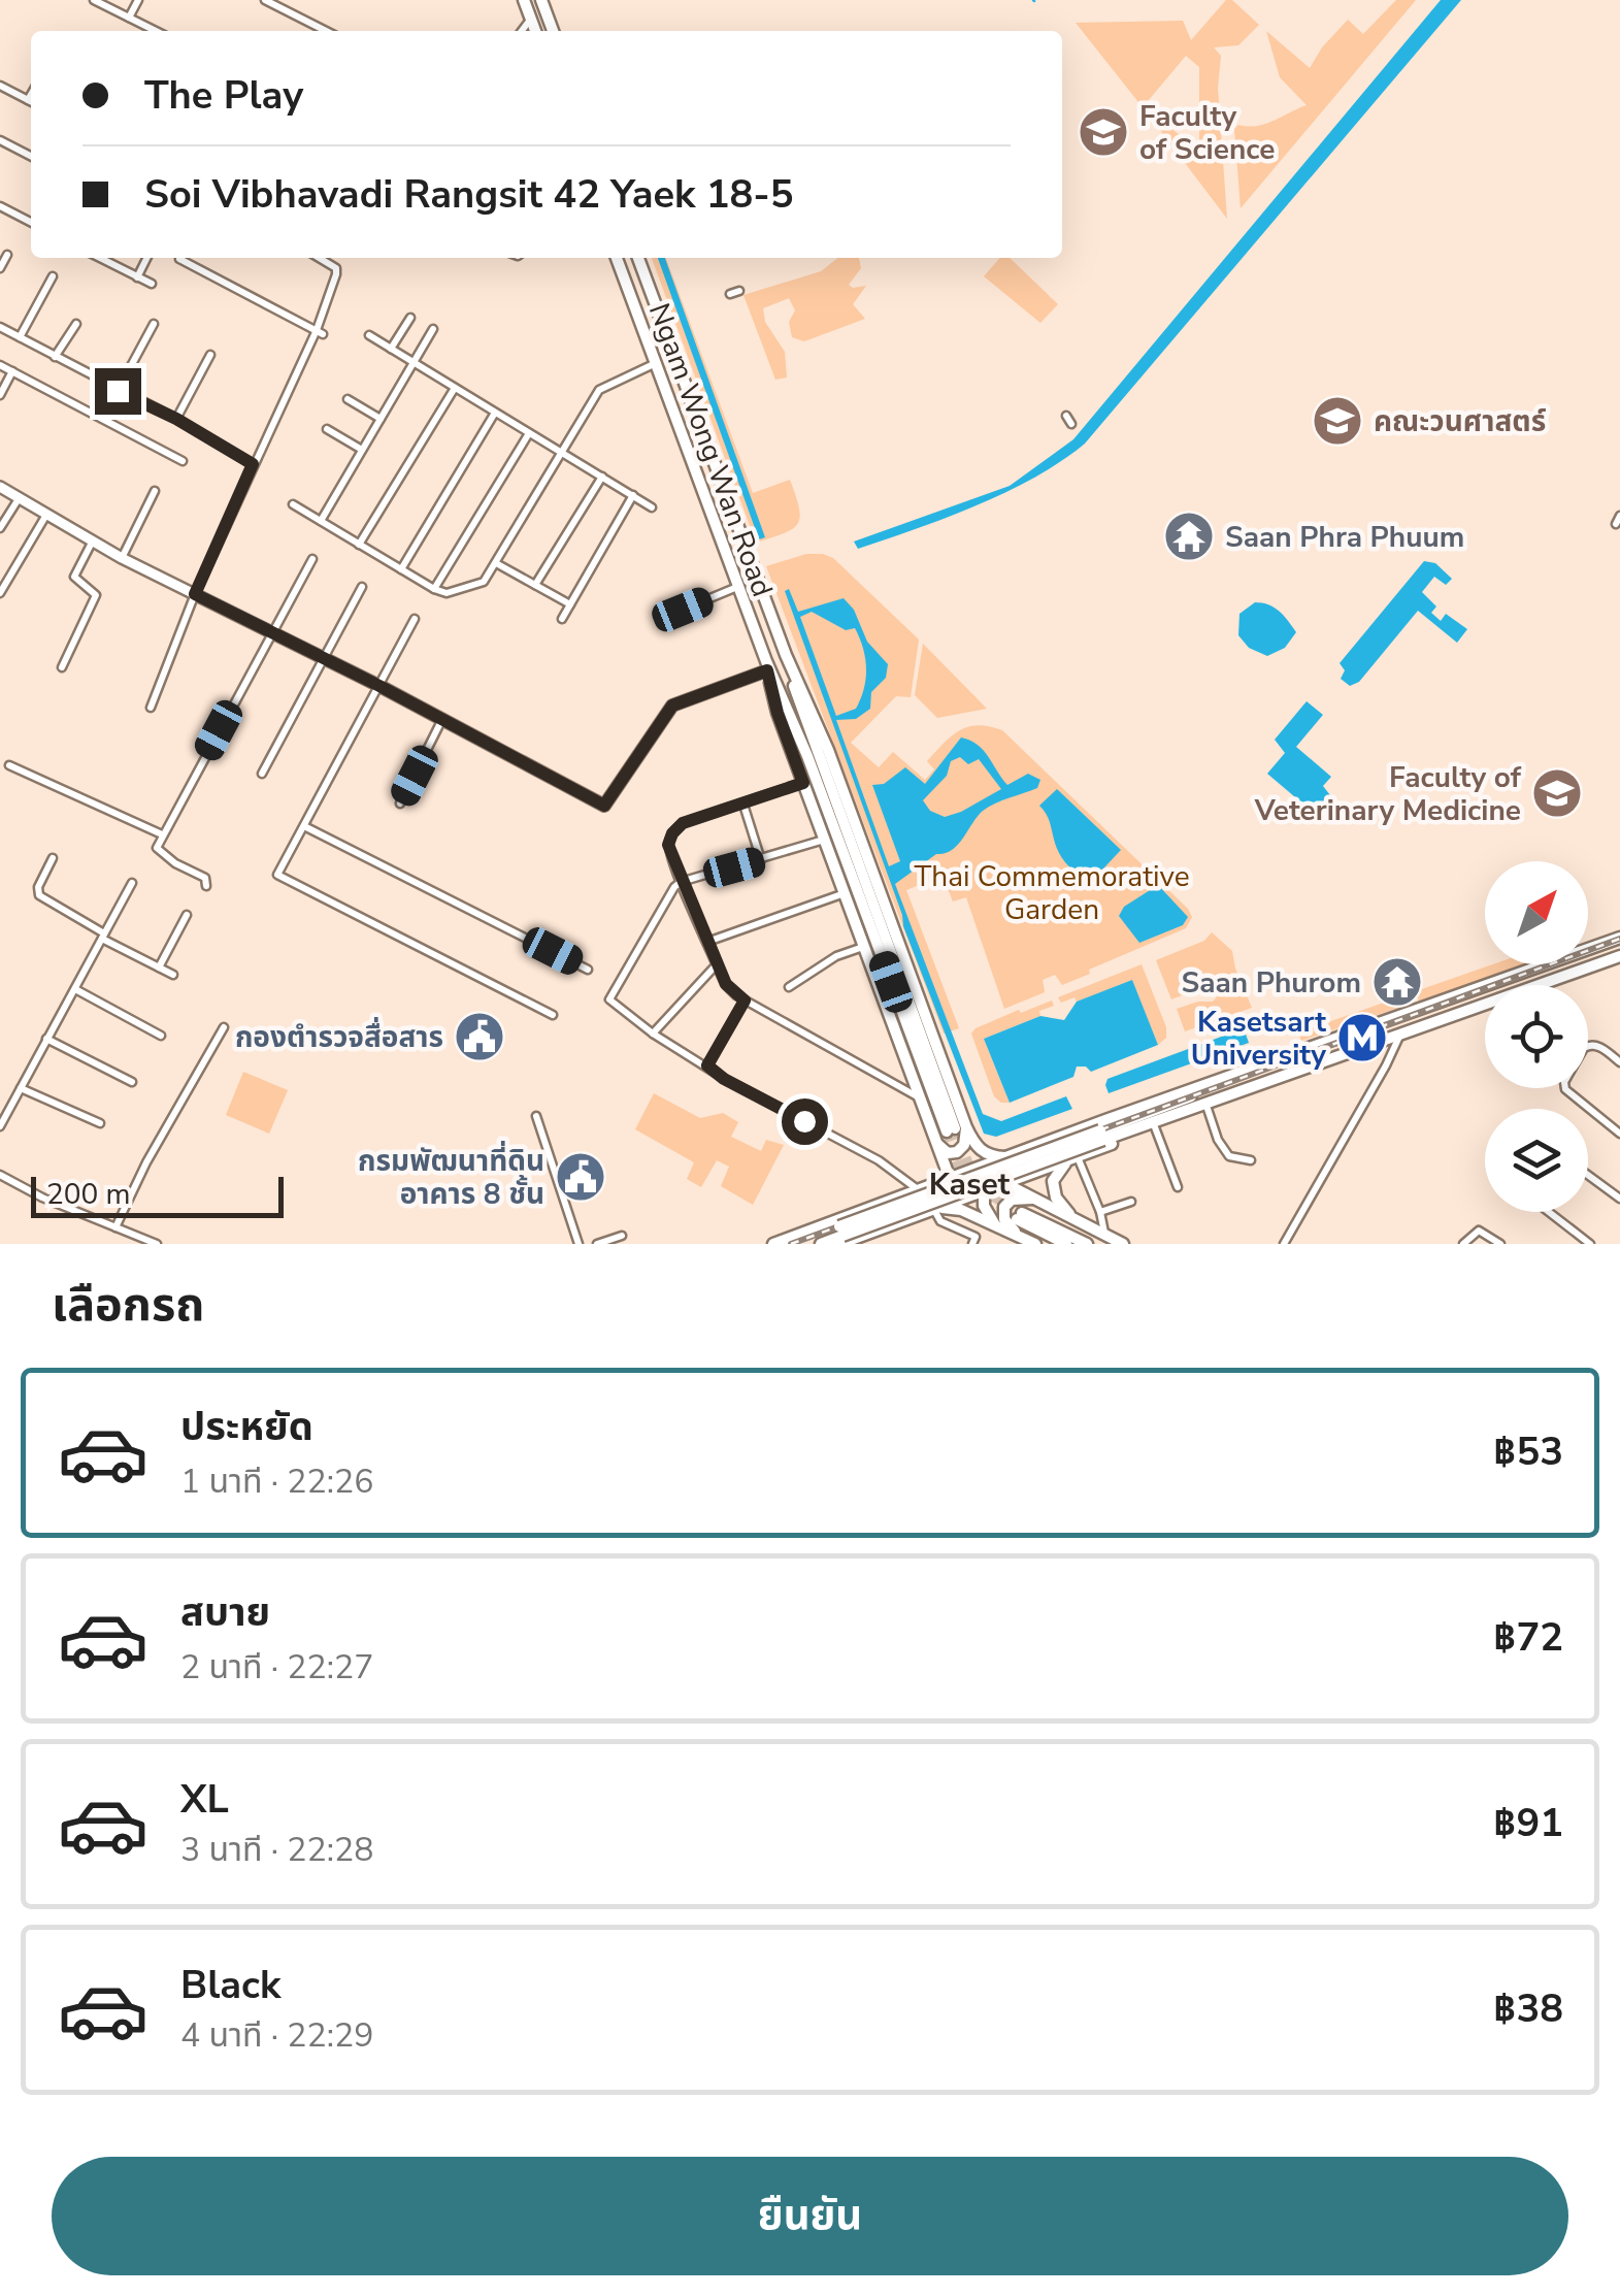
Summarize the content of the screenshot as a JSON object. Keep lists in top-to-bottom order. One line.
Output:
{"streets":{"main road":["Ngam Wong Wan Road"]},"districts":["Kaset"],"parks":["Thai Commemorative Garden"],"places":{"school or university":["Faculty of Science","คณะวนศาสตร์","Faculty of Veterinary Medicine"],"temple":["Saan Phra Phuum","Saan Phurom"],"public building":["กองตำรวจสื่อสาร","กรมพัฒนาที่ดิน อาคาร 8 ชั้น"],"metro station":["Kasetsart University"]},"scale_bar":"200 m","north":"top right","page":{"banner":["The Play","Soi Vibhavadi Rangsit 42 Yaek 18-5"],"scale":"200 m","heading":"เลือกรถ","list":[{"name":"ประหยัด","note":"1 นาที · 22:26","value":"฿53"},{"name":"สบาย","note":"2 นาที · 22:27","value":"฿72"},{"name":"XL","note":"3 นาที · 22:28","value":"฿91"},{"name":"Black","note":"4 นาที · 22:29","value":"฿38"}],"buttons":"ยืนยัน"}}
